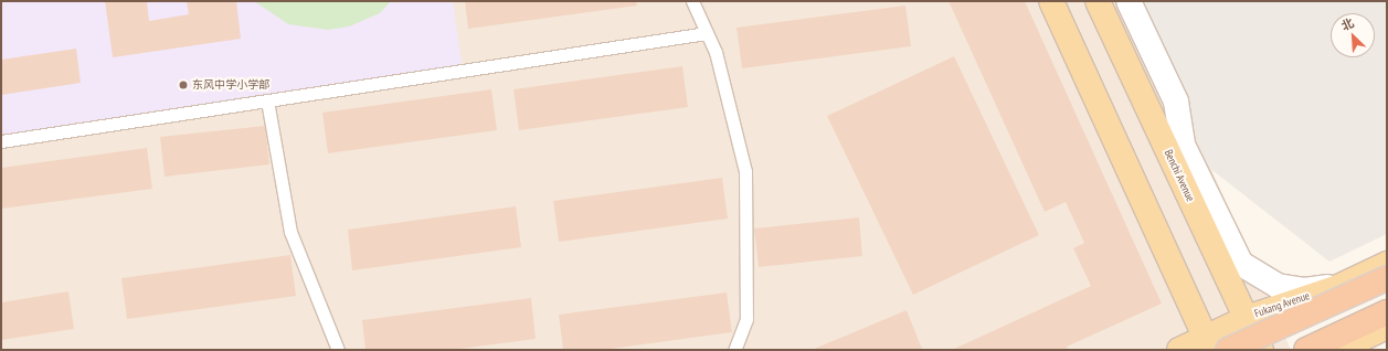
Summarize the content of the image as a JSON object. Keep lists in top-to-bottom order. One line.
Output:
{"streets":{"main road":["Benchi Avenue","Fukang Avenue"]},"crossings":[["Benchi Avenue","Fukang Avenue"]],"places":["东风中学小学部"],"north":"top left"}
